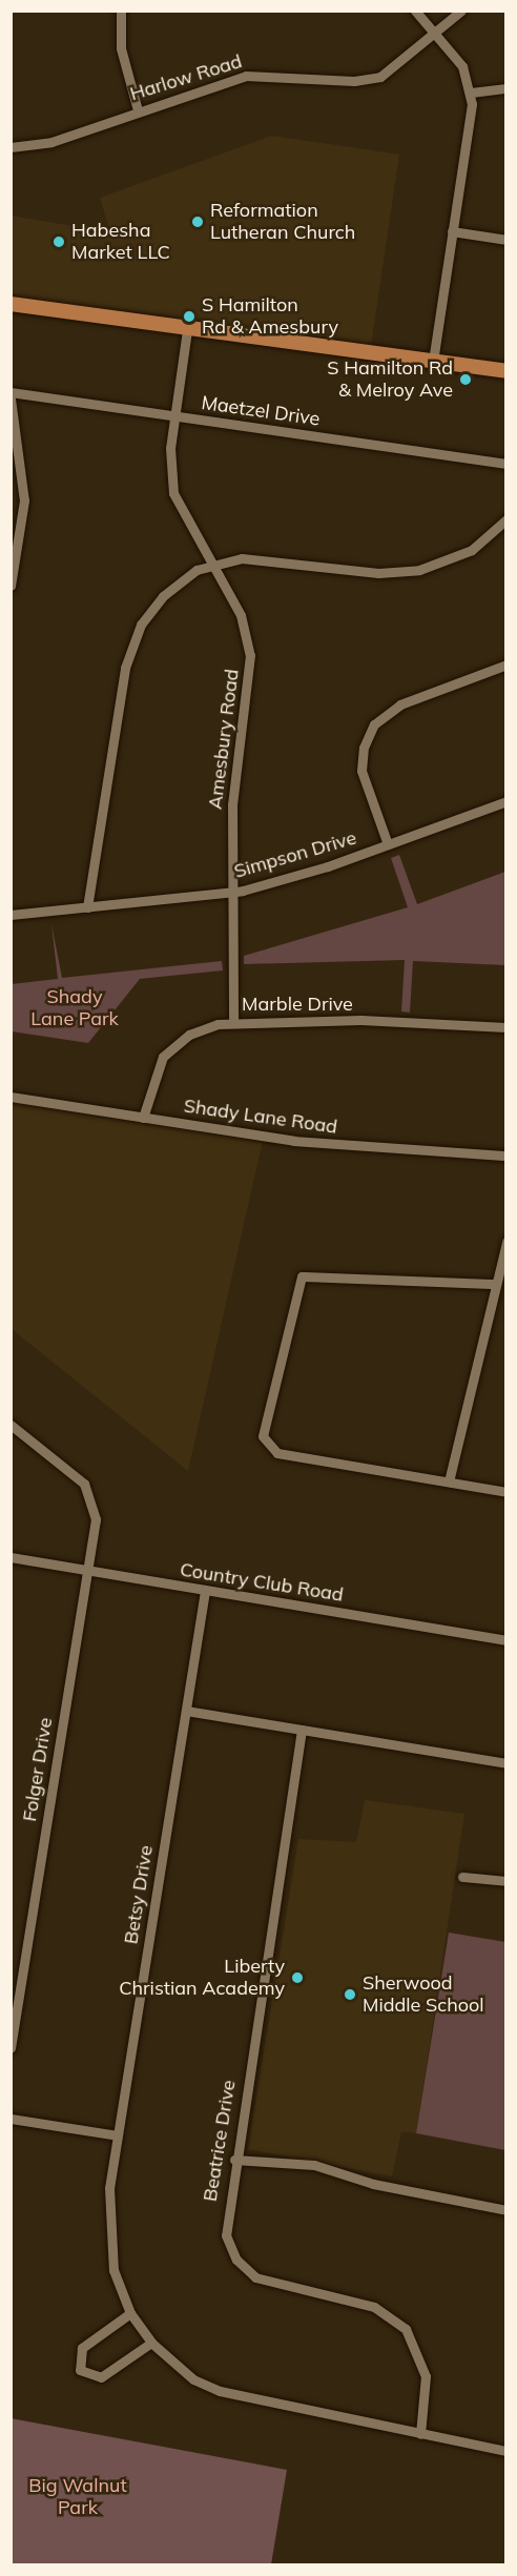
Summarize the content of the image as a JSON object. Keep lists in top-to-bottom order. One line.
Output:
{"streets":{"street":["Harlow Road","Maetzel Drive","Amesbury Road","Simpson Drive","Marble Drive","Shady Lane Road","Country Club Road","Folger Drive","Betsy Drive","Beatrice Drive"]},"crossings":[["Maetzel Drive","Amesbury Road"],["Amesbury Road","Simpson Drive"],["Amesbury Road","Marble Drive"],["Marble Drive","Shady Lane Road"],["Country Club Road","Folger Drive"],["Country Club Road","Betsy Drive"],["Betsy Drive","Beatrice Drive"]],"parks":["Shady Lane Park","Big Walnut Park"],"places":["Reformation Lutheran Church","Habesha Market LLC","S Hamilton Rd & Amesbury","S Hamilton Rd & Melroy Ave","Liberty Christian Academy","Sherwood Middle School"]}
